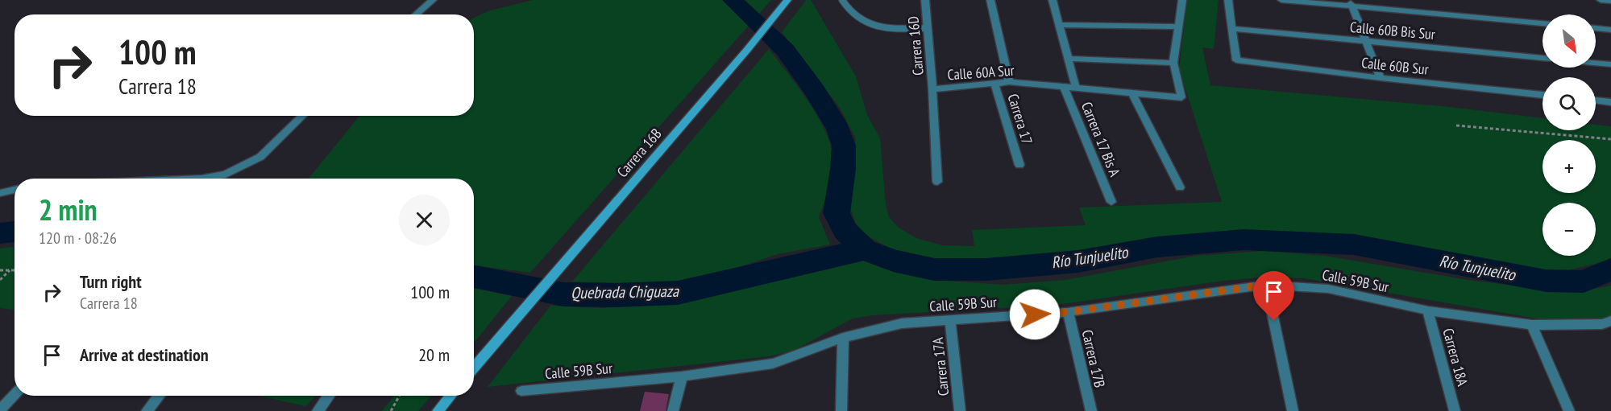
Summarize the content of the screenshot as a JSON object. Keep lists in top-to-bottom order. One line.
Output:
{"streets":{"street":["Calle 60B Bis Sur","Carrera 16D","Calle 60B Sur","Calle 60A Sur","Carrera 17","Carrera 17 Bis A","Carrera 16B","Calle 59B Sur","Carrera 18A","Carrera 17B","Carrera 17A"]},"crossings":[["Calle 60B Bis Sur","Calle 60B Sur"],["Carrera 16D","Calle 60A Sur"],["Calle 60A Sur","Carrera 17"],["Calle 60A Sur","Carrera 17 Bis A"],["Calle 59B Sur","Carrera 18A"],["Calle 59B Sur","Carrera 17B"],["Calle 59B Sur","Carrera 17A"]],"water":["Río Tunjuelito","Quebrada Chiguaza"],"north":"bottom right","page":{"map_buttons":["+","−"],"turn":["100 m","Carrera 18"],"heading":["2 min","120 m · 08:26"],"list":[{"name":"Turn right","note":"Carrera 18","value":"100 m"},{"name":"Arrive at destination","value":"20 m"}]}}
